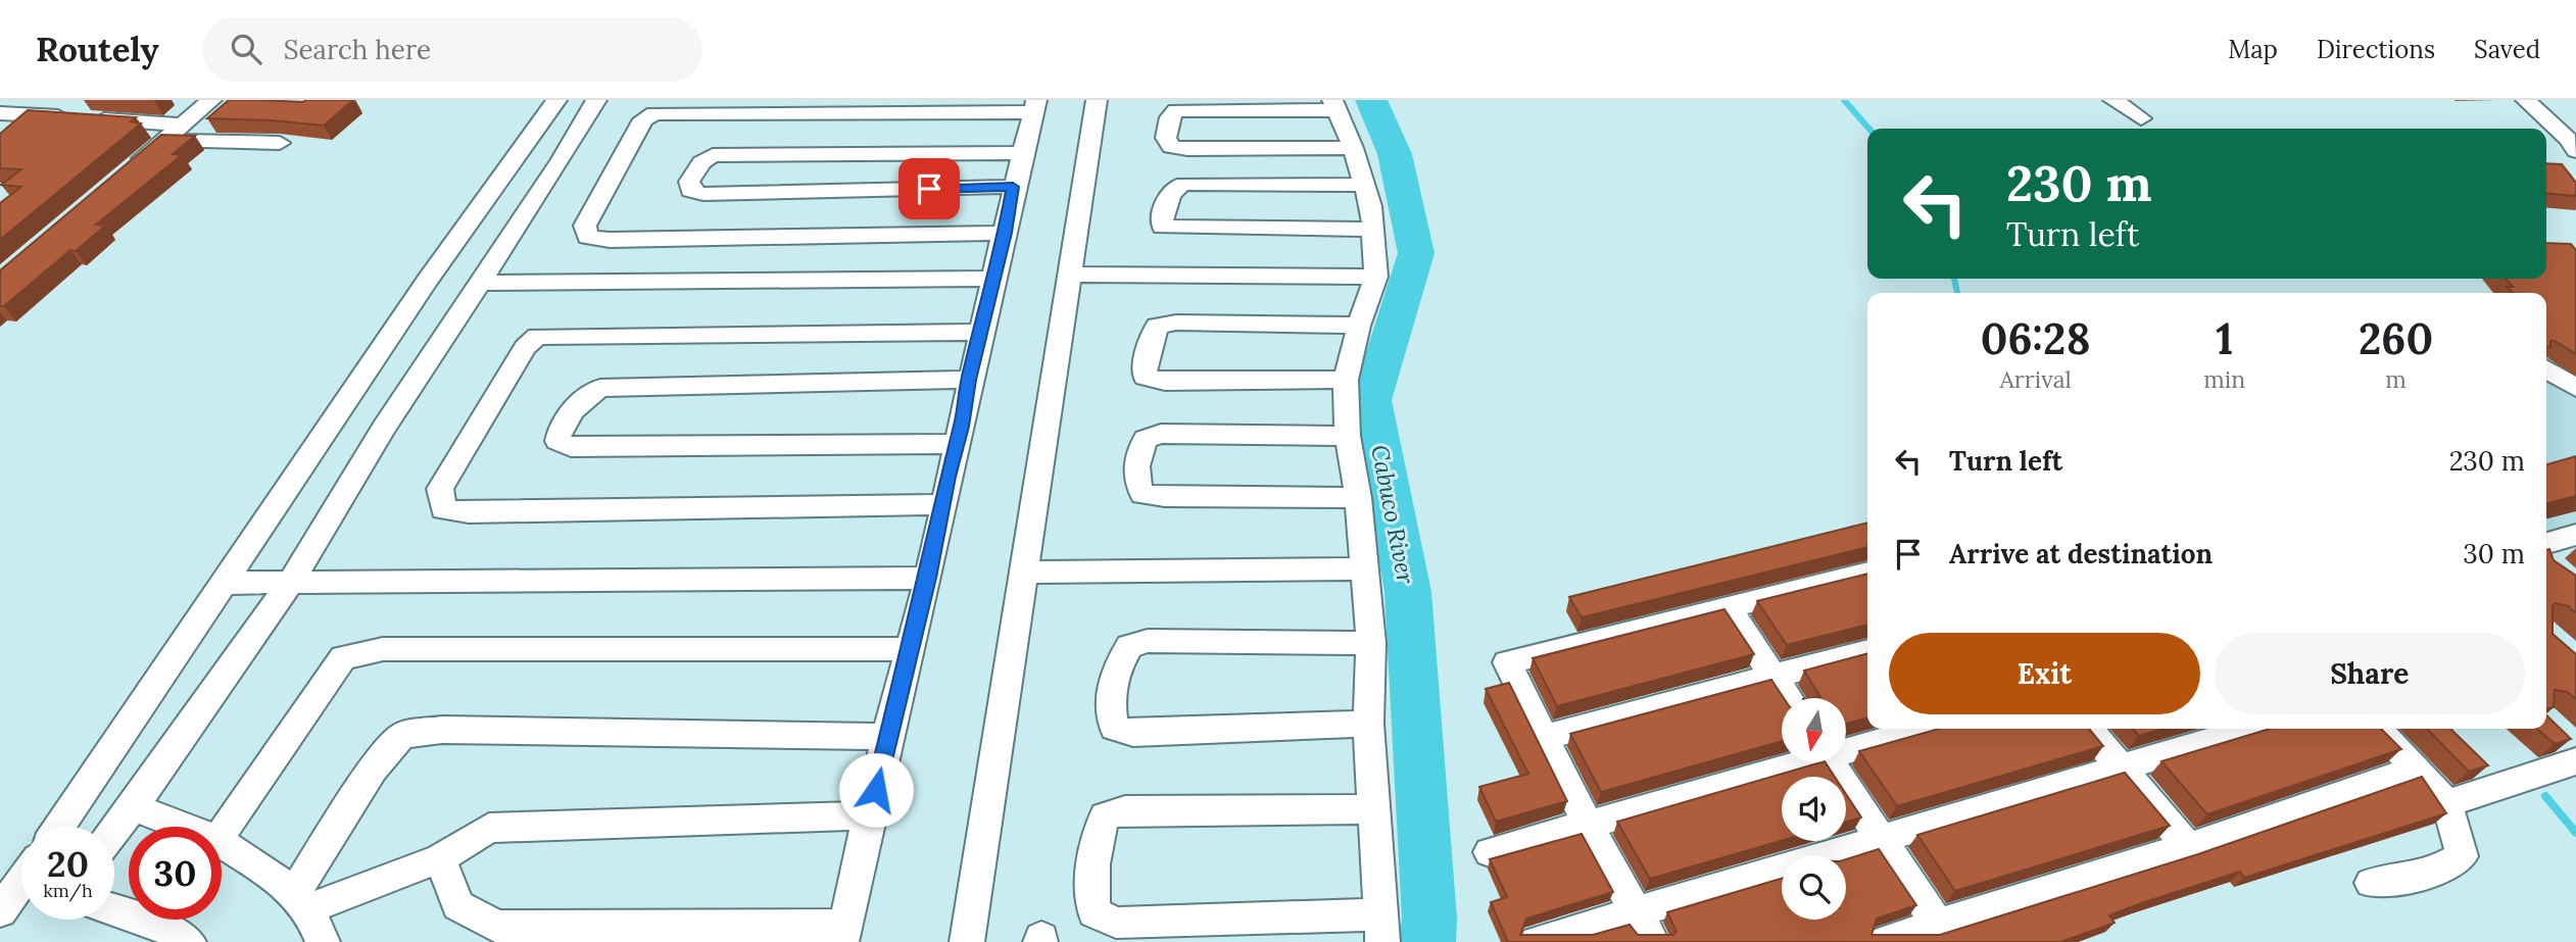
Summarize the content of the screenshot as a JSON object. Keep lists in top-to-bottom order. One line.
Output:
{"water":["Cabuco River"],"north":"bottom","page":{"header":"Routely","search":"Search here","nav":["Map","Directions","Saved"],"turn":["230 m","Turn left"],"eta":["06:28","Arrival","1","min","260","m"],"list":[{"name":"Turn left","value":"230 m"},{"name":"Arrive at destination","value":"30 m"}],"buttons":["Exit","Share"],"speed":"20 km/h","limit":"30"}}
